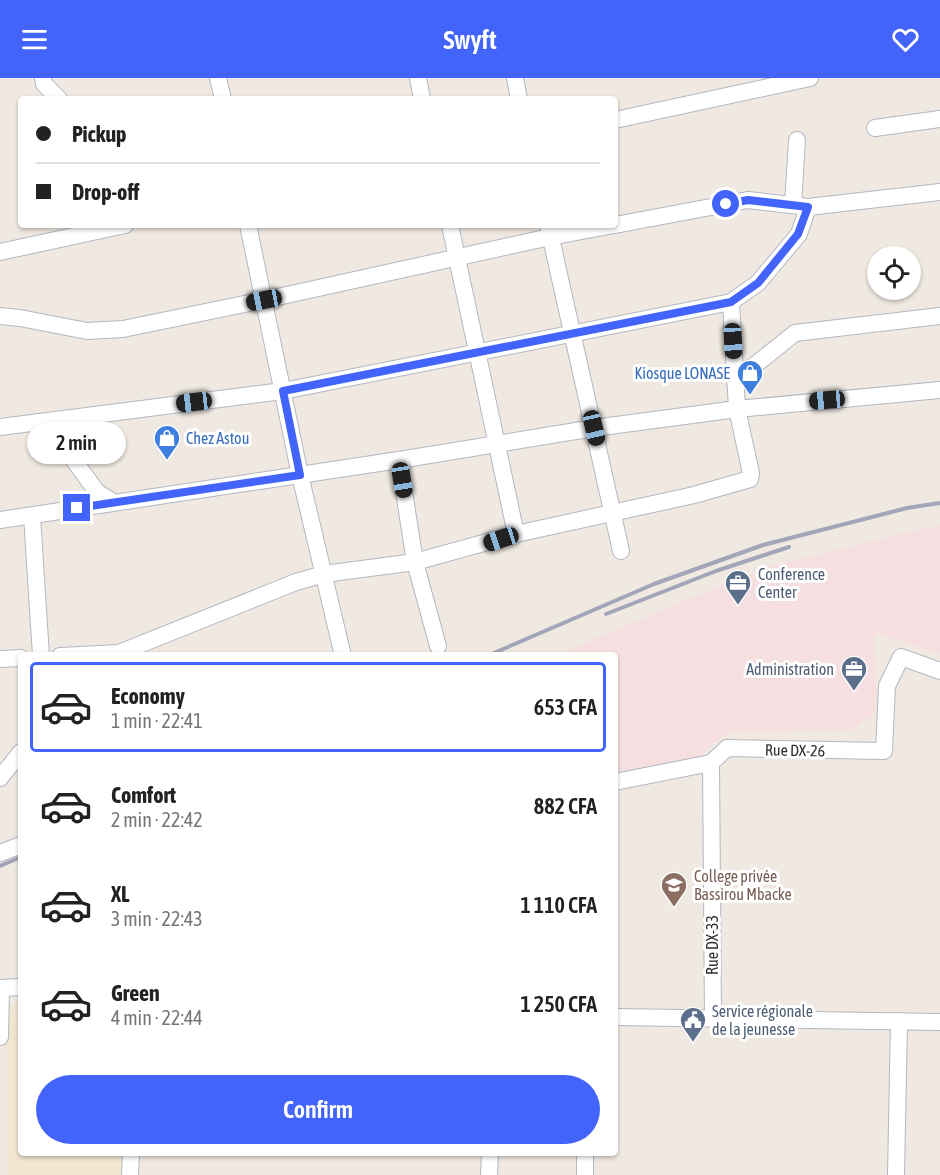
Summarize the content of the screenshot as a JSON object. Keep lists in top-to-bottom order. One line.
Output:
{"streets":{"street":["Rue DX-26","Rue DX-33"]},"crossings":[["Rue DX-26","Rue DX-33"]],"places":{"shop":["Kiosque LONASE","Chez Astou"],"office":["Conference Center","Administration"],"school or university":["College privée Bassirou Mbacke"],"public building":["Service régionale de la jeunesse"]},"page":{"header":"Swyft","banner":["Pickup","Drop-off"],"bubble":"2 min","list":[{"name":"Economy","note":"1 min · 22:41","value":"653 CFA"},{"name":"Comfort","note":"2 min · 22:42","value":"882 CFA"},{"name":"XL","note":"3 min · 22:43","value":"1 110 CFA"},{"name":"Green","note":"4 min · 22:44","value":"1 250 CFA"}],"buttons":"Confirm"}}
